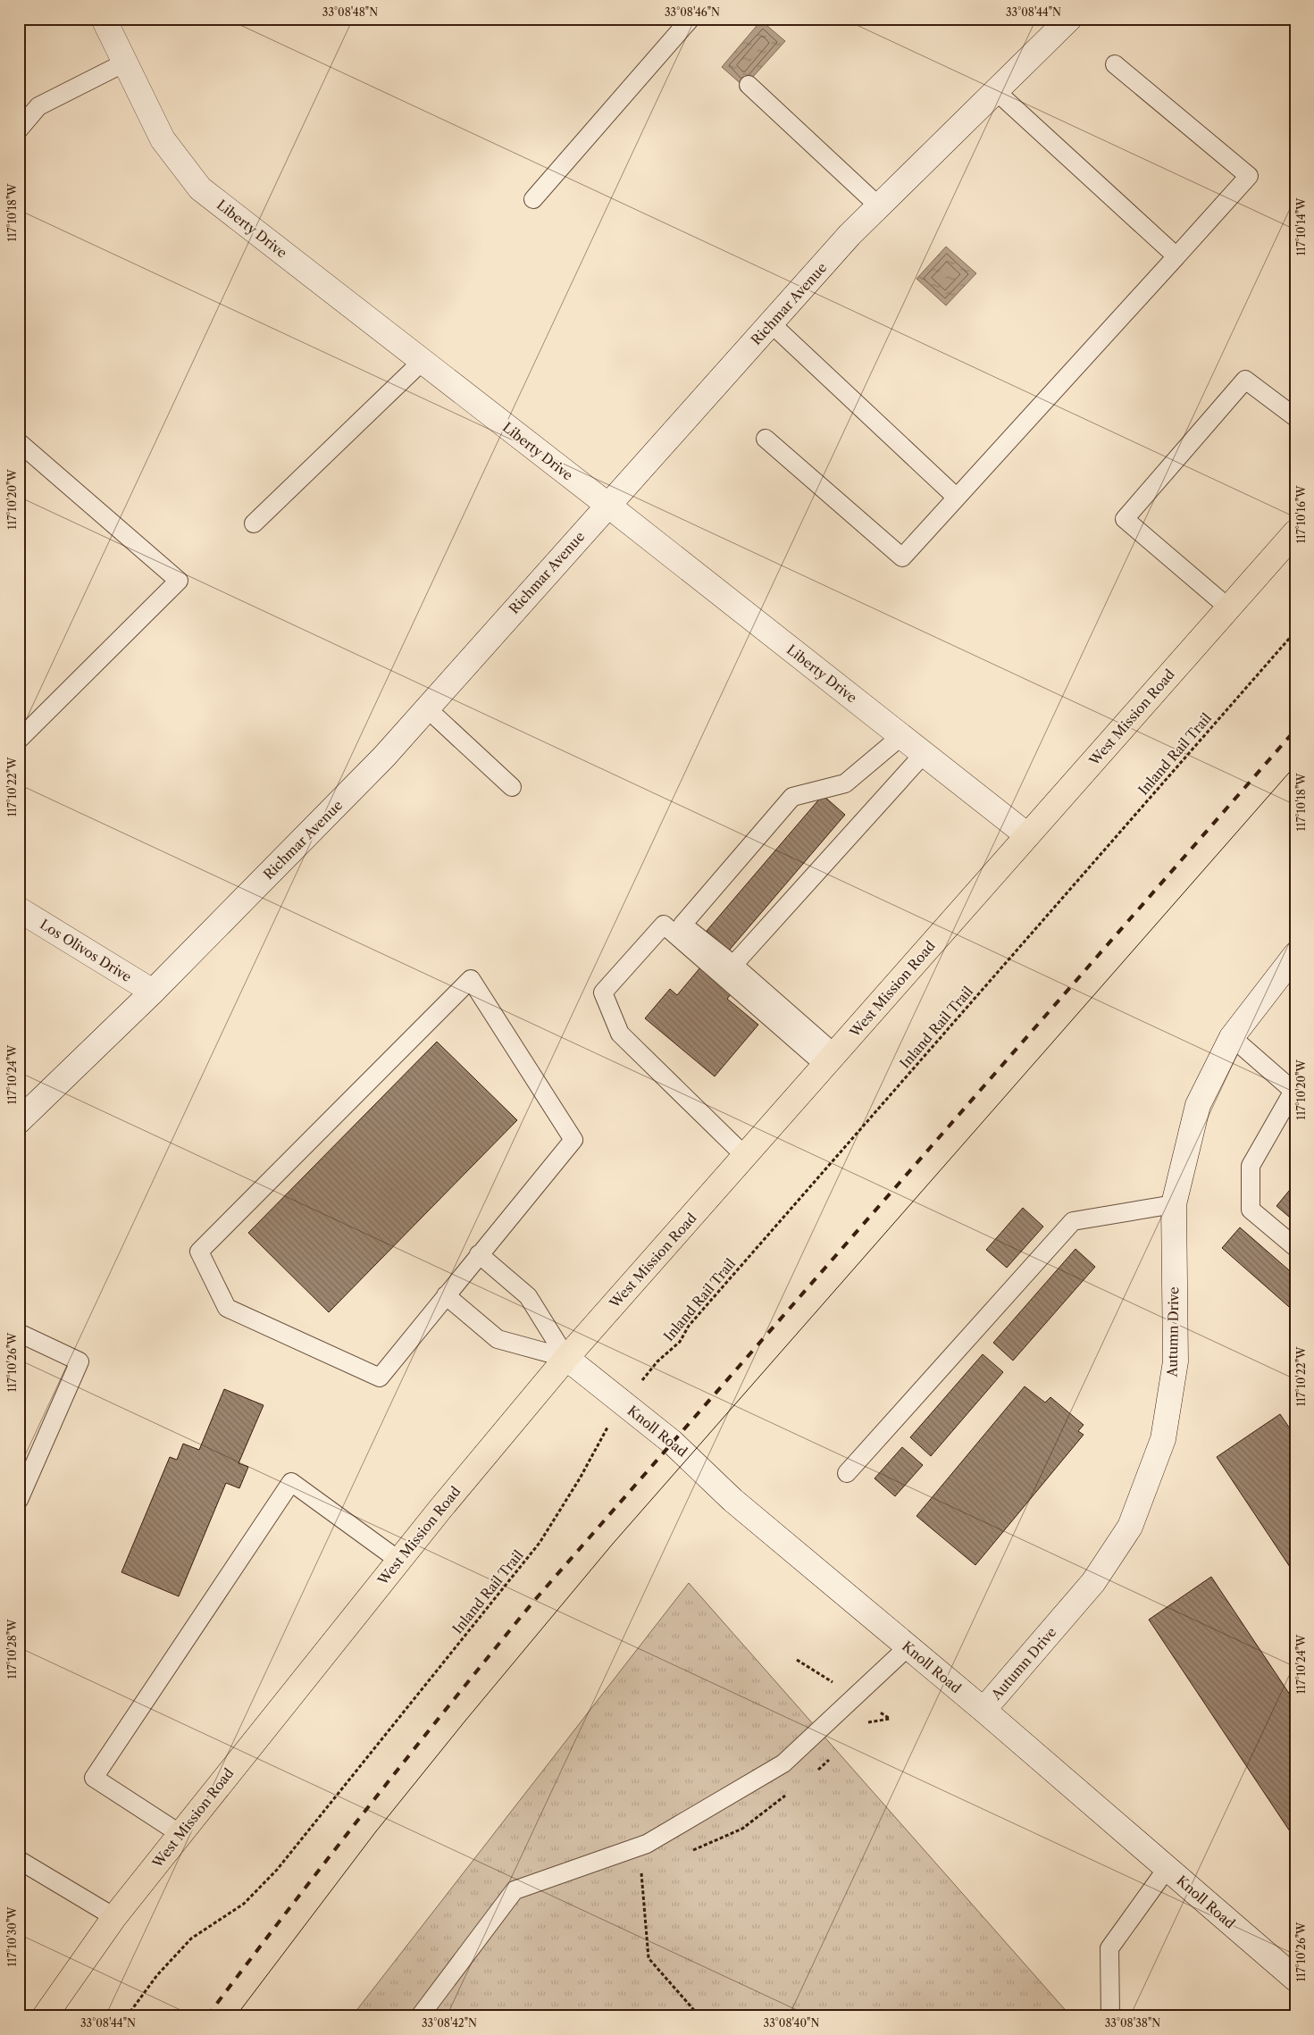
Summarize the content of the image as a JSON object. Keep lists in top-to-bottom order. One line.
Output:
{"streets":{"main road":["West Mission Road"],"street":["Liberty Drive","Richmar Avenue","Los Olivos Drive","Autumn Drive","Knoll Road"],"path":["Inland Rail Trail"]},"crossings":[["Liberty Drive","Richmar Avenue"],["Liberty Drive","West Mission Road"],["Richmar Avenue","Los Olivos Drive"],["West Mission Road","Knoll Road"],["Inland Rail Trail","Knoll Road"],["Autumn Drive","Knoll Road"]],"coordinates":["33°08'48\"N","33°08'46\"N","33°08'44\"N","117°10'18\"W","117°10'14\"W","117°10'20\"W","117°10'16\"W","117°10'22\"W","117°10'24\"W","117°10'26\"W","117°10'28\"W","117°10'30\"W","33°08'42\"N","33°08'40\"N","33°08'38\"N"]}
